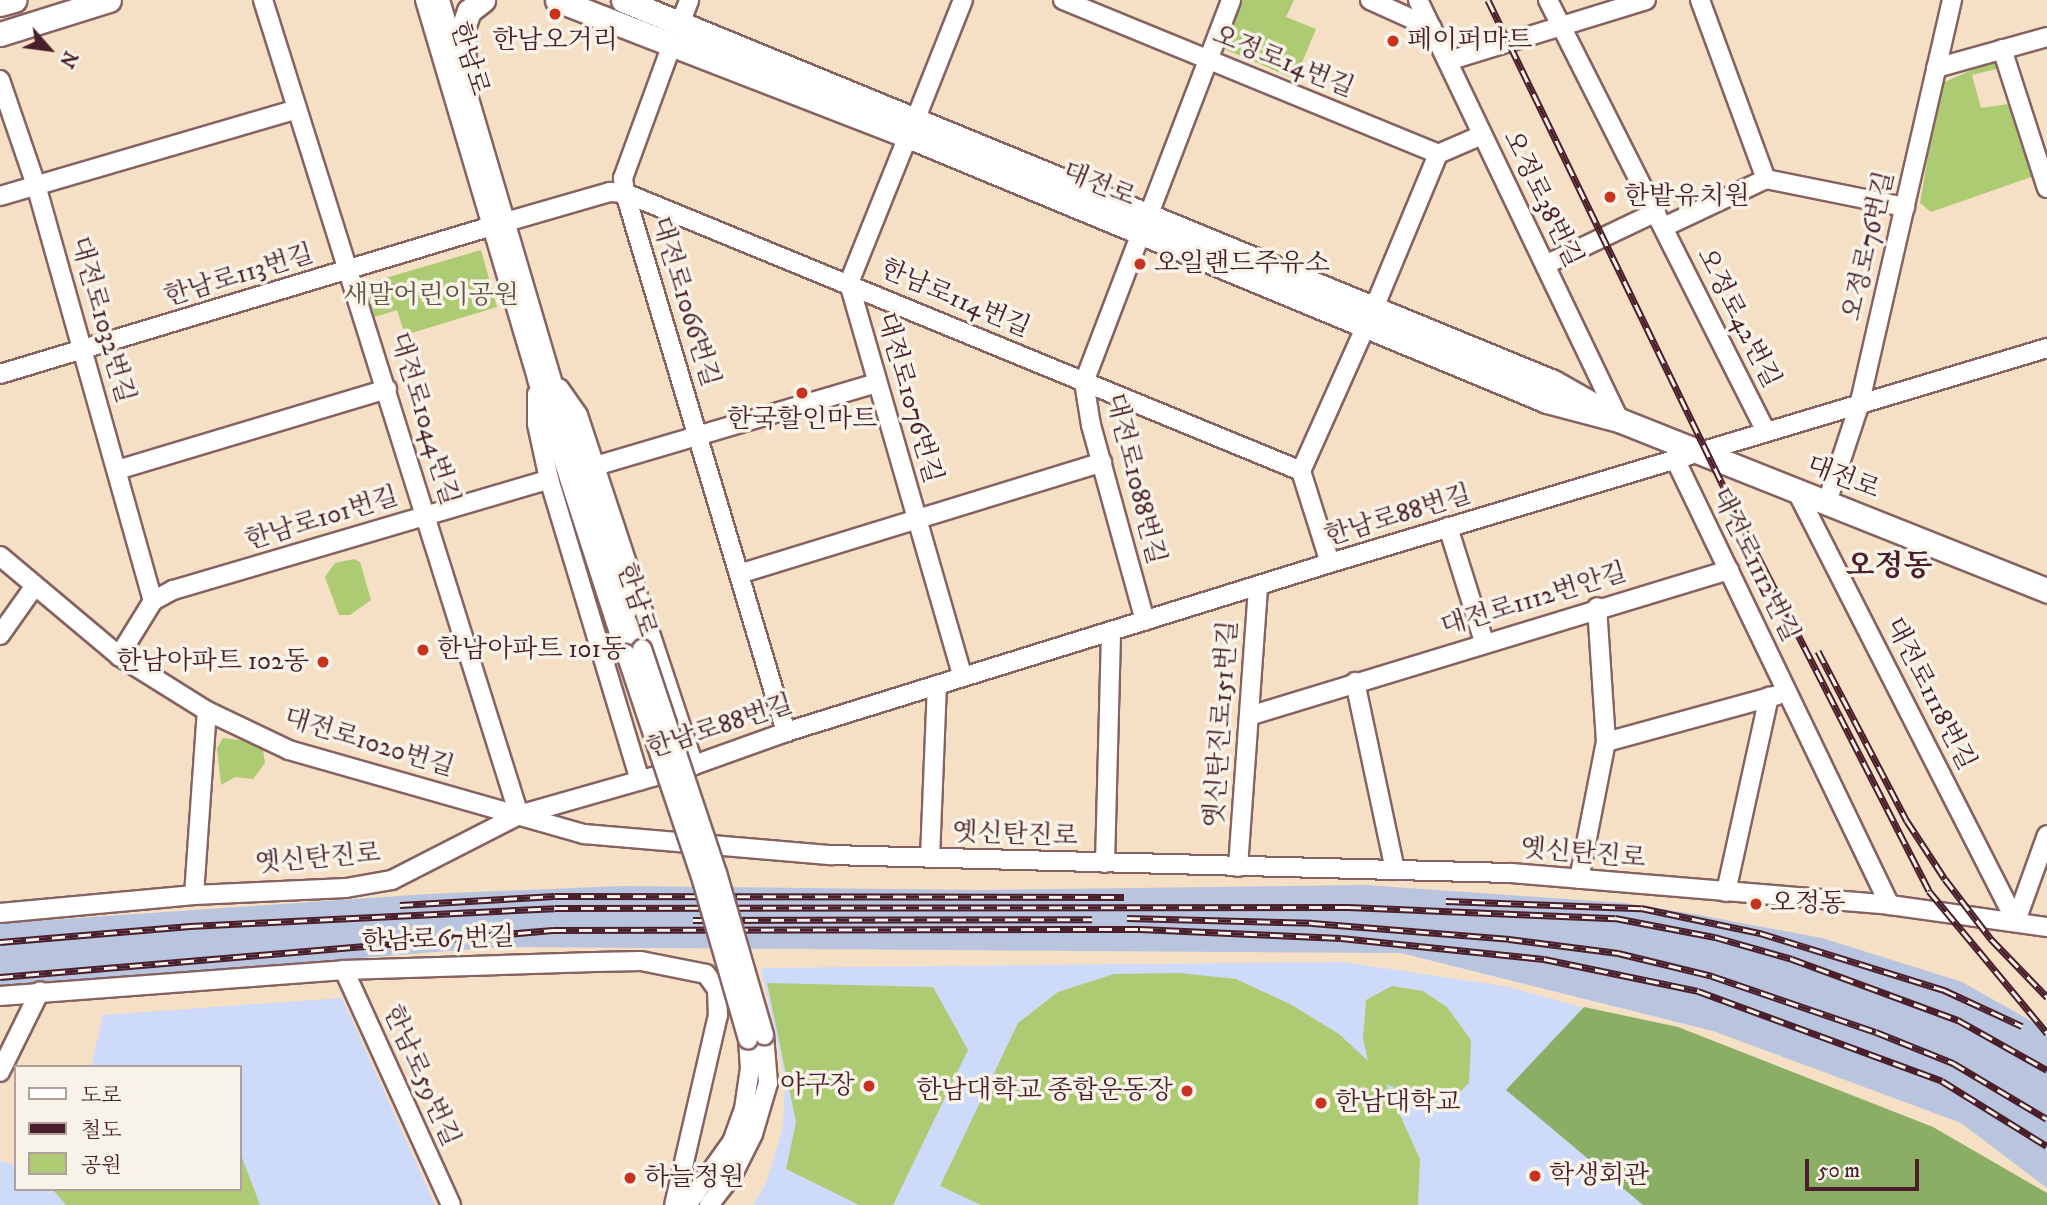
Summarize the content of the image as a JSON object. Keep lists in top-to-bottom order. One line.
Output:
{"streets":{"main road":["대전로"],"street":["한남로","오정로14번길","오정로38번길","오정로76번길","한남로113번길","한남로114번길","대전로1066번길","오정로42번길","대전로1032번길","대전로1076번길","대전로1044번길","대전로1088번길","한남로88번길","한남로101번길","대전로1112번길","대전로1112번안길","대전로1118번길","옛신탄진로151번길","대전로1020번길","옛신탄진로","한남로67번길","한남로59번길"]},"crossings":[["한남로","한남로113번길"],["한남로","한남로114번길"],["오정로14번길","대전로1088번길"],["대전로","오정로38번길"],["대전로","오정로76번길"],["대전로","대전로1066번길"],["대전로","대전로1088번길"],["대전로","한남로88번길"],["대전로","대전로1118번길"],["오정로76번길","한남로88번길"],["한남로113번길","한남로114번길"],["한남로113번길","대전로1032번길"],["한남로113번길","대전로1044번길"],["한남로114번길","대전로1066번길"],["한남로114번길","대전로1076번길"],["한남로114번길","대전로1088번길"],["대전로1066번길","한남로88번길"],["오정로42번길","한남로88번길"],["대전로1032번길","한남로101번길"],["대전로1076번길","대전로1088번길"],["대전로1076번길","한남로88번길"],["대전로1044번길","한남로88번길"],["대전로1044번길","한남로101번길"],["대전로1044번길","대전로1020번길"],["대전로1044번길","옛신탄진로"],["대전로1088번길","한남로88번길"],["한남로88번길","대전로1112번길"],["한남로88번길","옛신탄진로151번길"],["한남로88번길","대전로1020번길"],["한남로88번길","옛신탄진로"],["대전로1112번길","대전로1112번안길"],["대전로1112번길","옛신탄진로"],["대전로1112번안길","옛신탄진로151번길"],["대전로1118번길","옛신탄진로"],["옛신탄진로151번길","옛신탄진로"],["대전로1020번길","옛신탄진로"],["한남로67번길","한남로59번길"]],"districts":["오정동"],"parks":["새말어린이공원"],"places":["한남오거리","페이퍼마트","한밭유치원","오일랜드주유소","한국할인마트","한남아파트 101동","한남아파트 102동","오정동","야구장","한남대학교 종합운동장","한남대학교","학생회관","하늘정원"],"legend":["도로","철도","공원"],"scale_bar":"50 m","north":"bottom right"}
